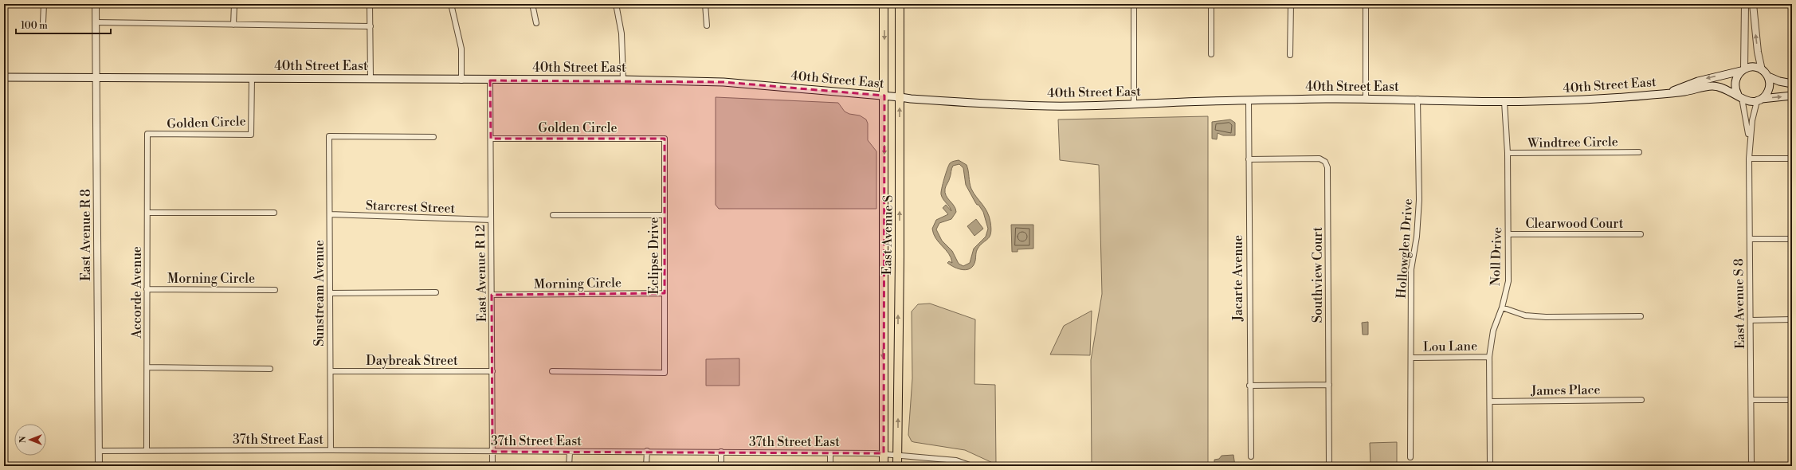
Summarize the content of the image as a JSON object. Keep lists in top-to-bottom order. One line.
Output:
{"streets":{"main road":["40th Street East","East Avenue S"],"street":["Golden Circle","Windtree Circle","Starcrest Street","Clearwood Court","East Avenue R 8","Hollowglen Drive","Eclipse Drive","Noll Drive","East Avenue R 12","Southview Court","Jacarte Avenue","Morning Circle","Accorde Avenue","Sunstream Avenue","East Avenue S 8","Lou Lane","Daybreak Street","James Place","37th Street East"]},"crossings":[["40th Street East","Golden Circle"],["40th Street East","East Avenue R 8"],["40th Street East","East Avenue S"],["40th Street East","Hollowglen Drive"],["40th Street East","Noll Drive"],["40th Street East","East Avenue R 12"],["40th Street East","Jacarte Avenue"],["40th Street East","East Avenue S 8"],["Golden Circle","Eclipse Drive"],["Golden Circle","East Avenue R 12"],["Golden Circle","Accorde Avenue"],["Windtree Circle","Noll Drive"],["Starcrest Street","East Avenue R 12"],["Starcrest Street","Sunstream Avenue"],["Clearwood Court","Noll Drive"],["East Avenue R 8","37th Street East"],["East Avenue S","37th Street East"],["Hollowglen Drive","Lou Lane"],["Eclipse Drive","Morning Circle"],["Noll Drive","Lou Lane"],["Noll Drive","James Place"],["East Avenue R 12","Morning Circle"],["East Avenue R 12","Daybreak Street"],["East Avenue R 12","37th Street East"],["Southview Court","Jacarte Avenue"],["Morning Circle","Accorde Avenue"],["Accorde Avenue","37th Street East"],["Sunstream Avenue","Daybreak Street"],["Sunstream Avenue","37th Street East"]],"scale_bar":"100 m","north":"left"}
